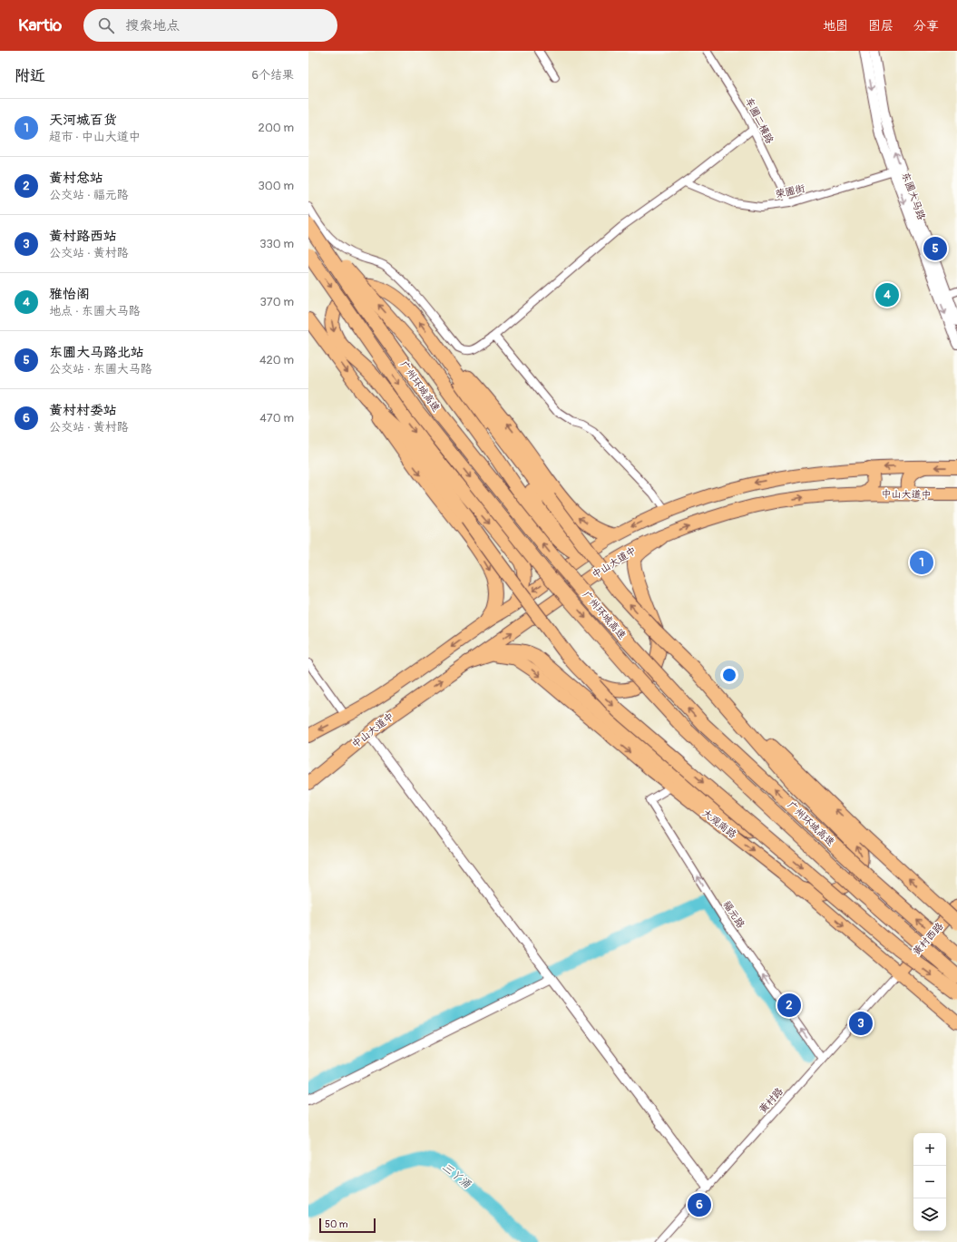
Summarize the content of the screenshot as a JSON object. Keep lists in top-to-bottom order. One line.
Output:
{"streets":{"highway":["广州环城高速","中山大道中"],"main road":["大观南路","黄村西路"],"street":["车圃二横路","荣圃街","东圃大马路","福元路","黄村路"]},"crossings":[["车圃二横路","荣圃街"],["荣圃街","东圃大马路"],["中山大道中","大观南路"],["大观南路","福元路"],["大观南路","黄村西路"],["大观南路","黄村路"],["福元路","黄村路"],["黄村西路","黄村路"]],"one_way":["大观南路","福元路"],"water":["三丫涌"],"scale_bar":"50 m","page":{"header":"Kartio","search":"搜索地点","nav":["地图","图层","分享"],"heading":["附近","6个结果"],"list":[{"mark":"1","name":"天河城百货","note":"超市 · 中山大道中","value":"200 m"},{"mark":"2","name":"黄村总站","note":"公交站 · 福元路","value":"300 m"},{"mark":"3","name":"黄村路西站","note":"公交站 · 黄村路","value":"330 m"},{"mark":"4","name":"雅怡阁","note":"地点 · 东圃大马路","value":"370 m"},{"mark":"5","name":"东圃大马路北站","note":"公交站 · 东圃大马路","value":"420 m"},{"mark":"6","name":"黄村村委站","note":"公交站 · 黄村路","value":"470 m"}],"pins":["5","4","1","2","3","6"],"map_buttons":["+","−"],"scale":"50 m"}}
